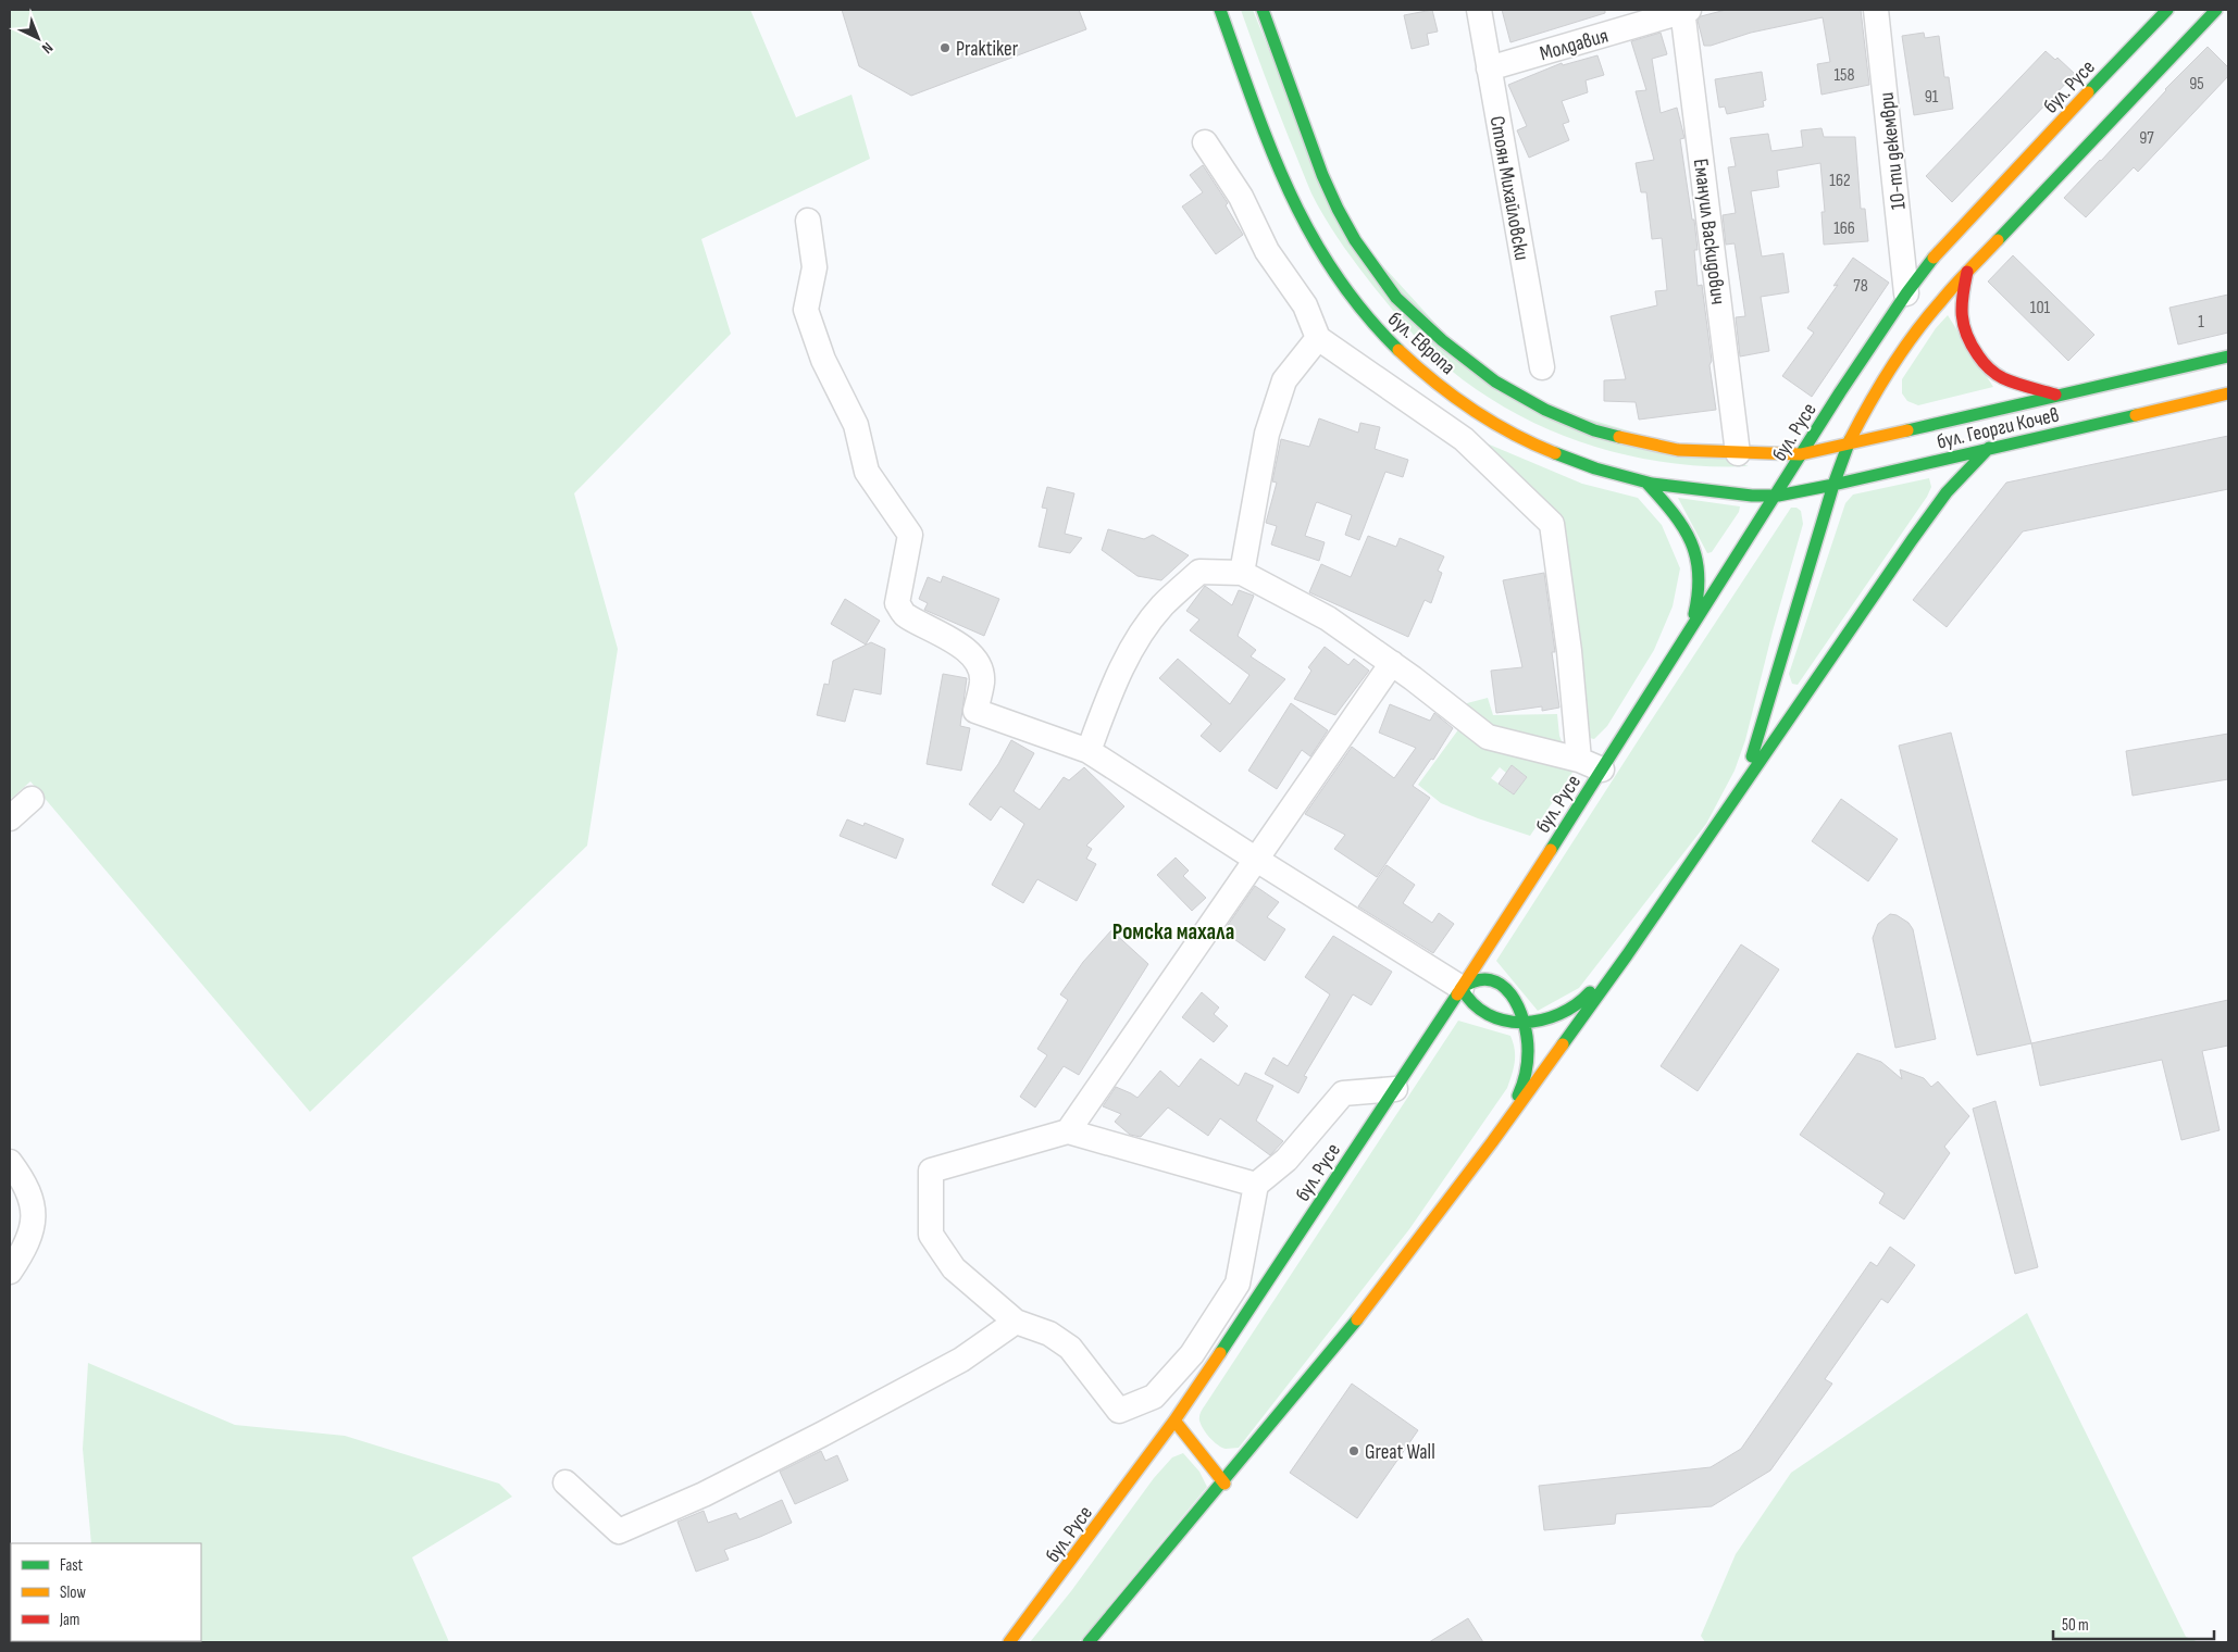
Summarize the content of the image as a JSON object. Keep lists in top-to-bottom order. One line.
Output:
{"streets":{"main road":["бул. Русе","бул. Европа","бул. Георги Кочев"],"street":["Молдавия","10-ти декември","Стоян Михайловски","Емануил Васкидович"]},"crossings":[["Молдавия","Стоян Михайловски"],["Молдавия","Емануил Васкидович"],["бул. Русе","10-ти декември"],["бул. Русе","бул. Европа"],["бул. Русе","бул. Георги Кочев"],["Емануил Васкидович","бул. Европа"],["бул. Европа","бул. Георги Кочев"]],"districts":["Ромска махала"],"places":["Praktiker","Great Wall"],"house_numbers":["158","95","91","97","162","166","78","101","1"],"legend":["Fast","Slow","Jam"],"scale_bar":"50 m","north":"bottom right"}
